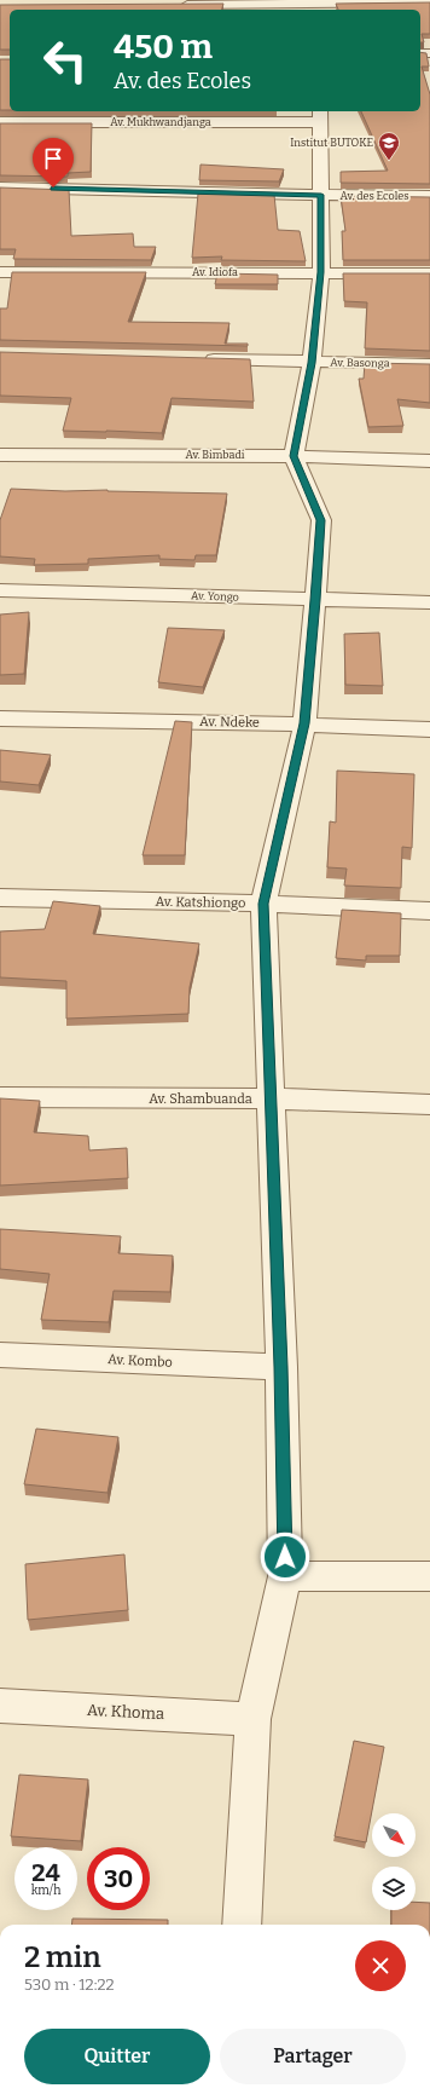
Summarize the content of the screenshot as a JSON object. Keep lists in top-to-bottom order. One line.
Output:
{"streets":{"street":["Av. Mukhwandjanga","Av. des Ecoles","Av. Idiofa","Av. Basonga","Av. Bimbadi","Av. Yongo","Av. Ndeke","Av. Katshiongo","Av. Shambuanda","Av. Kombo","Av. Khoma"]},"places":{"school or university":["Institut BUTOKE"]},"north":"bottom right","page":{"turn":["450 m","Av. des Ecoles"],"speed":"24 km/h","limit":"30","heading":["2 min","530 m · 12:22"],"buttons":["Quitter","Partager"]}}
